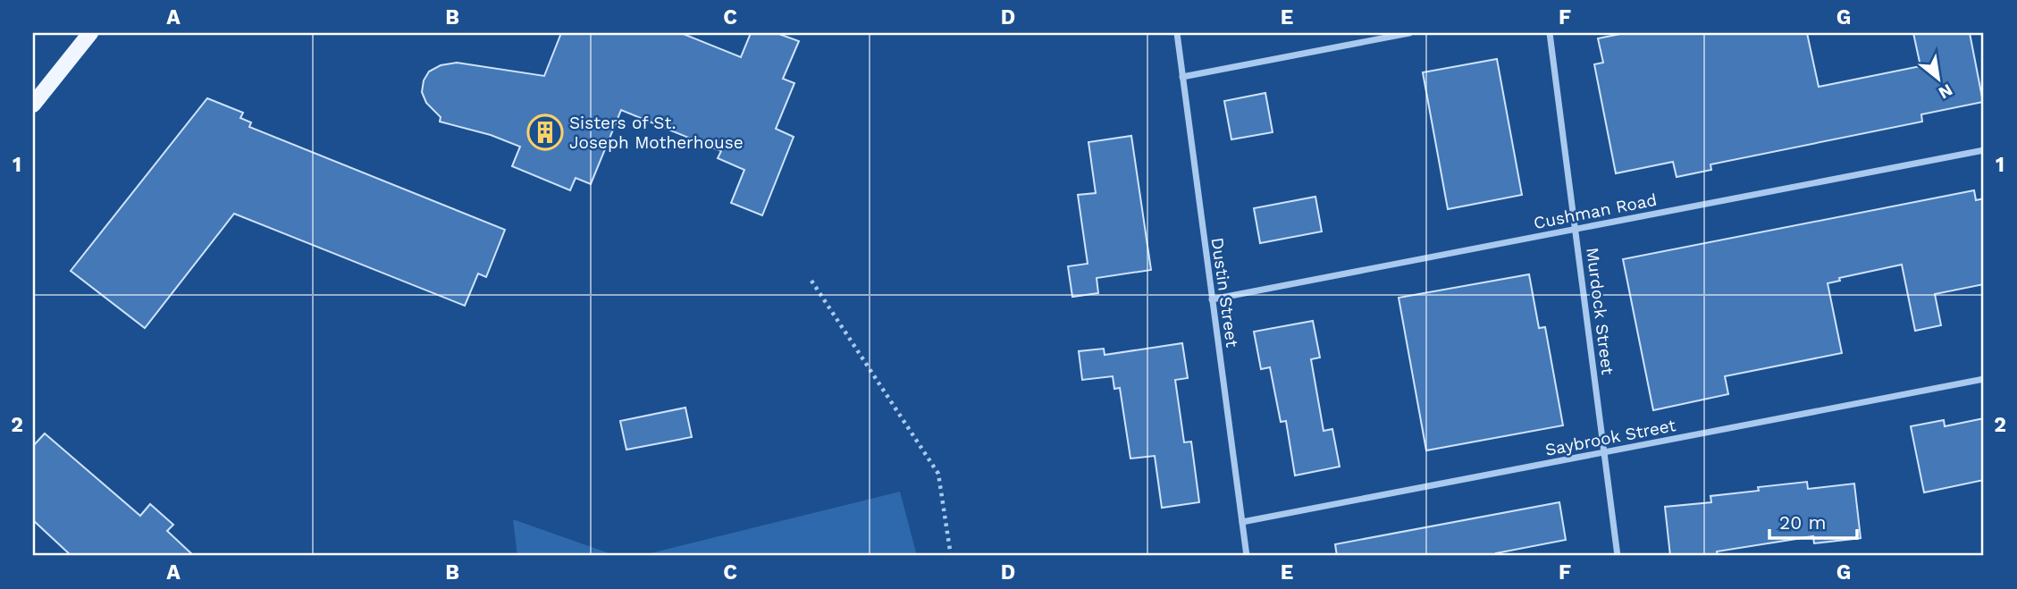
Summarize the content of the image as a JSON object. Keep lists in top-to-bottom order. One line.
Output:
{"streets":{"street":["Cushman Road","Dustin Street","Murdock Street","Saybrook Street"]},"crossings":[["Cushman Road","Dustin Street"],["Cushman Road","Murdock Street"],["Dustin Street","Saybrook Street"],["Murdock Street","Saybrook Street"]],"places":{"building":["Sisters of St. Joseph Motherhouse"]},"scale_bar":"20 m","north":"bottom right","grid":{"columns":["A","B","C","D","E","F","G"],"rows":["1","2"]}}
